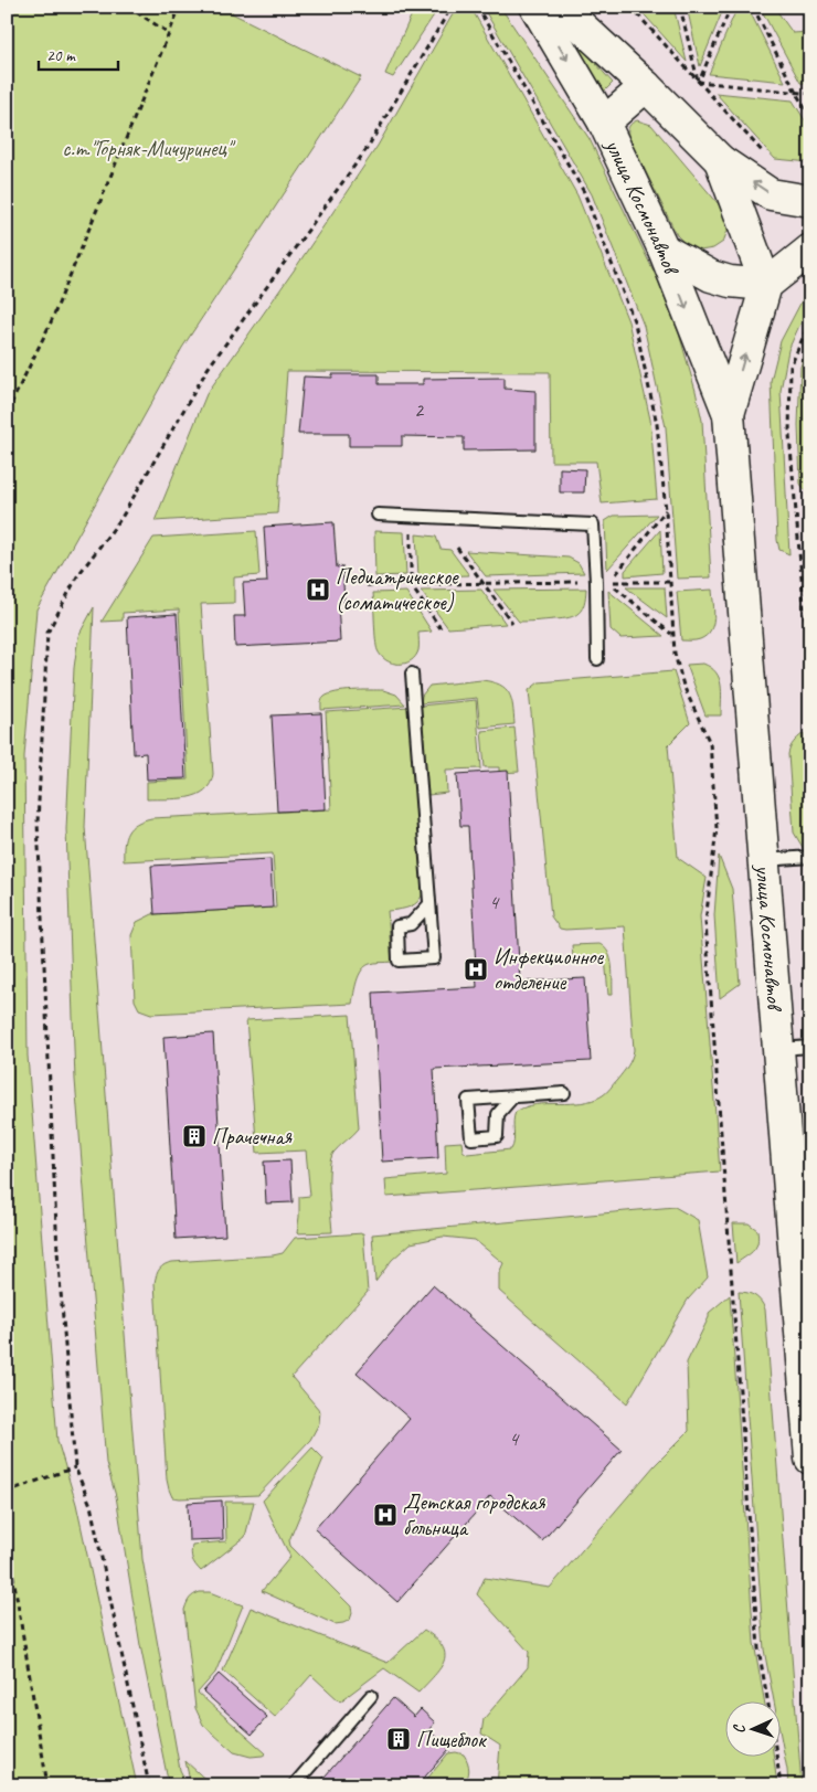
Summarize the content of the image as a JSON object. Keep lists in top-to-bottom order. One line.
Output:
{"streets":{"main road":["улица Космонавтов"]},"parks":["с.т.\"Горняк-Мичуринец\""],"places":{"hospital":["Педиатрическое (соматическое)","Инфекционное отделение","Детская городская больница"],"building":["Прачечная","Пищеблок"]},"house_numbers":["2","4","4"],"scale_bar":"20 m","north":"left"}
